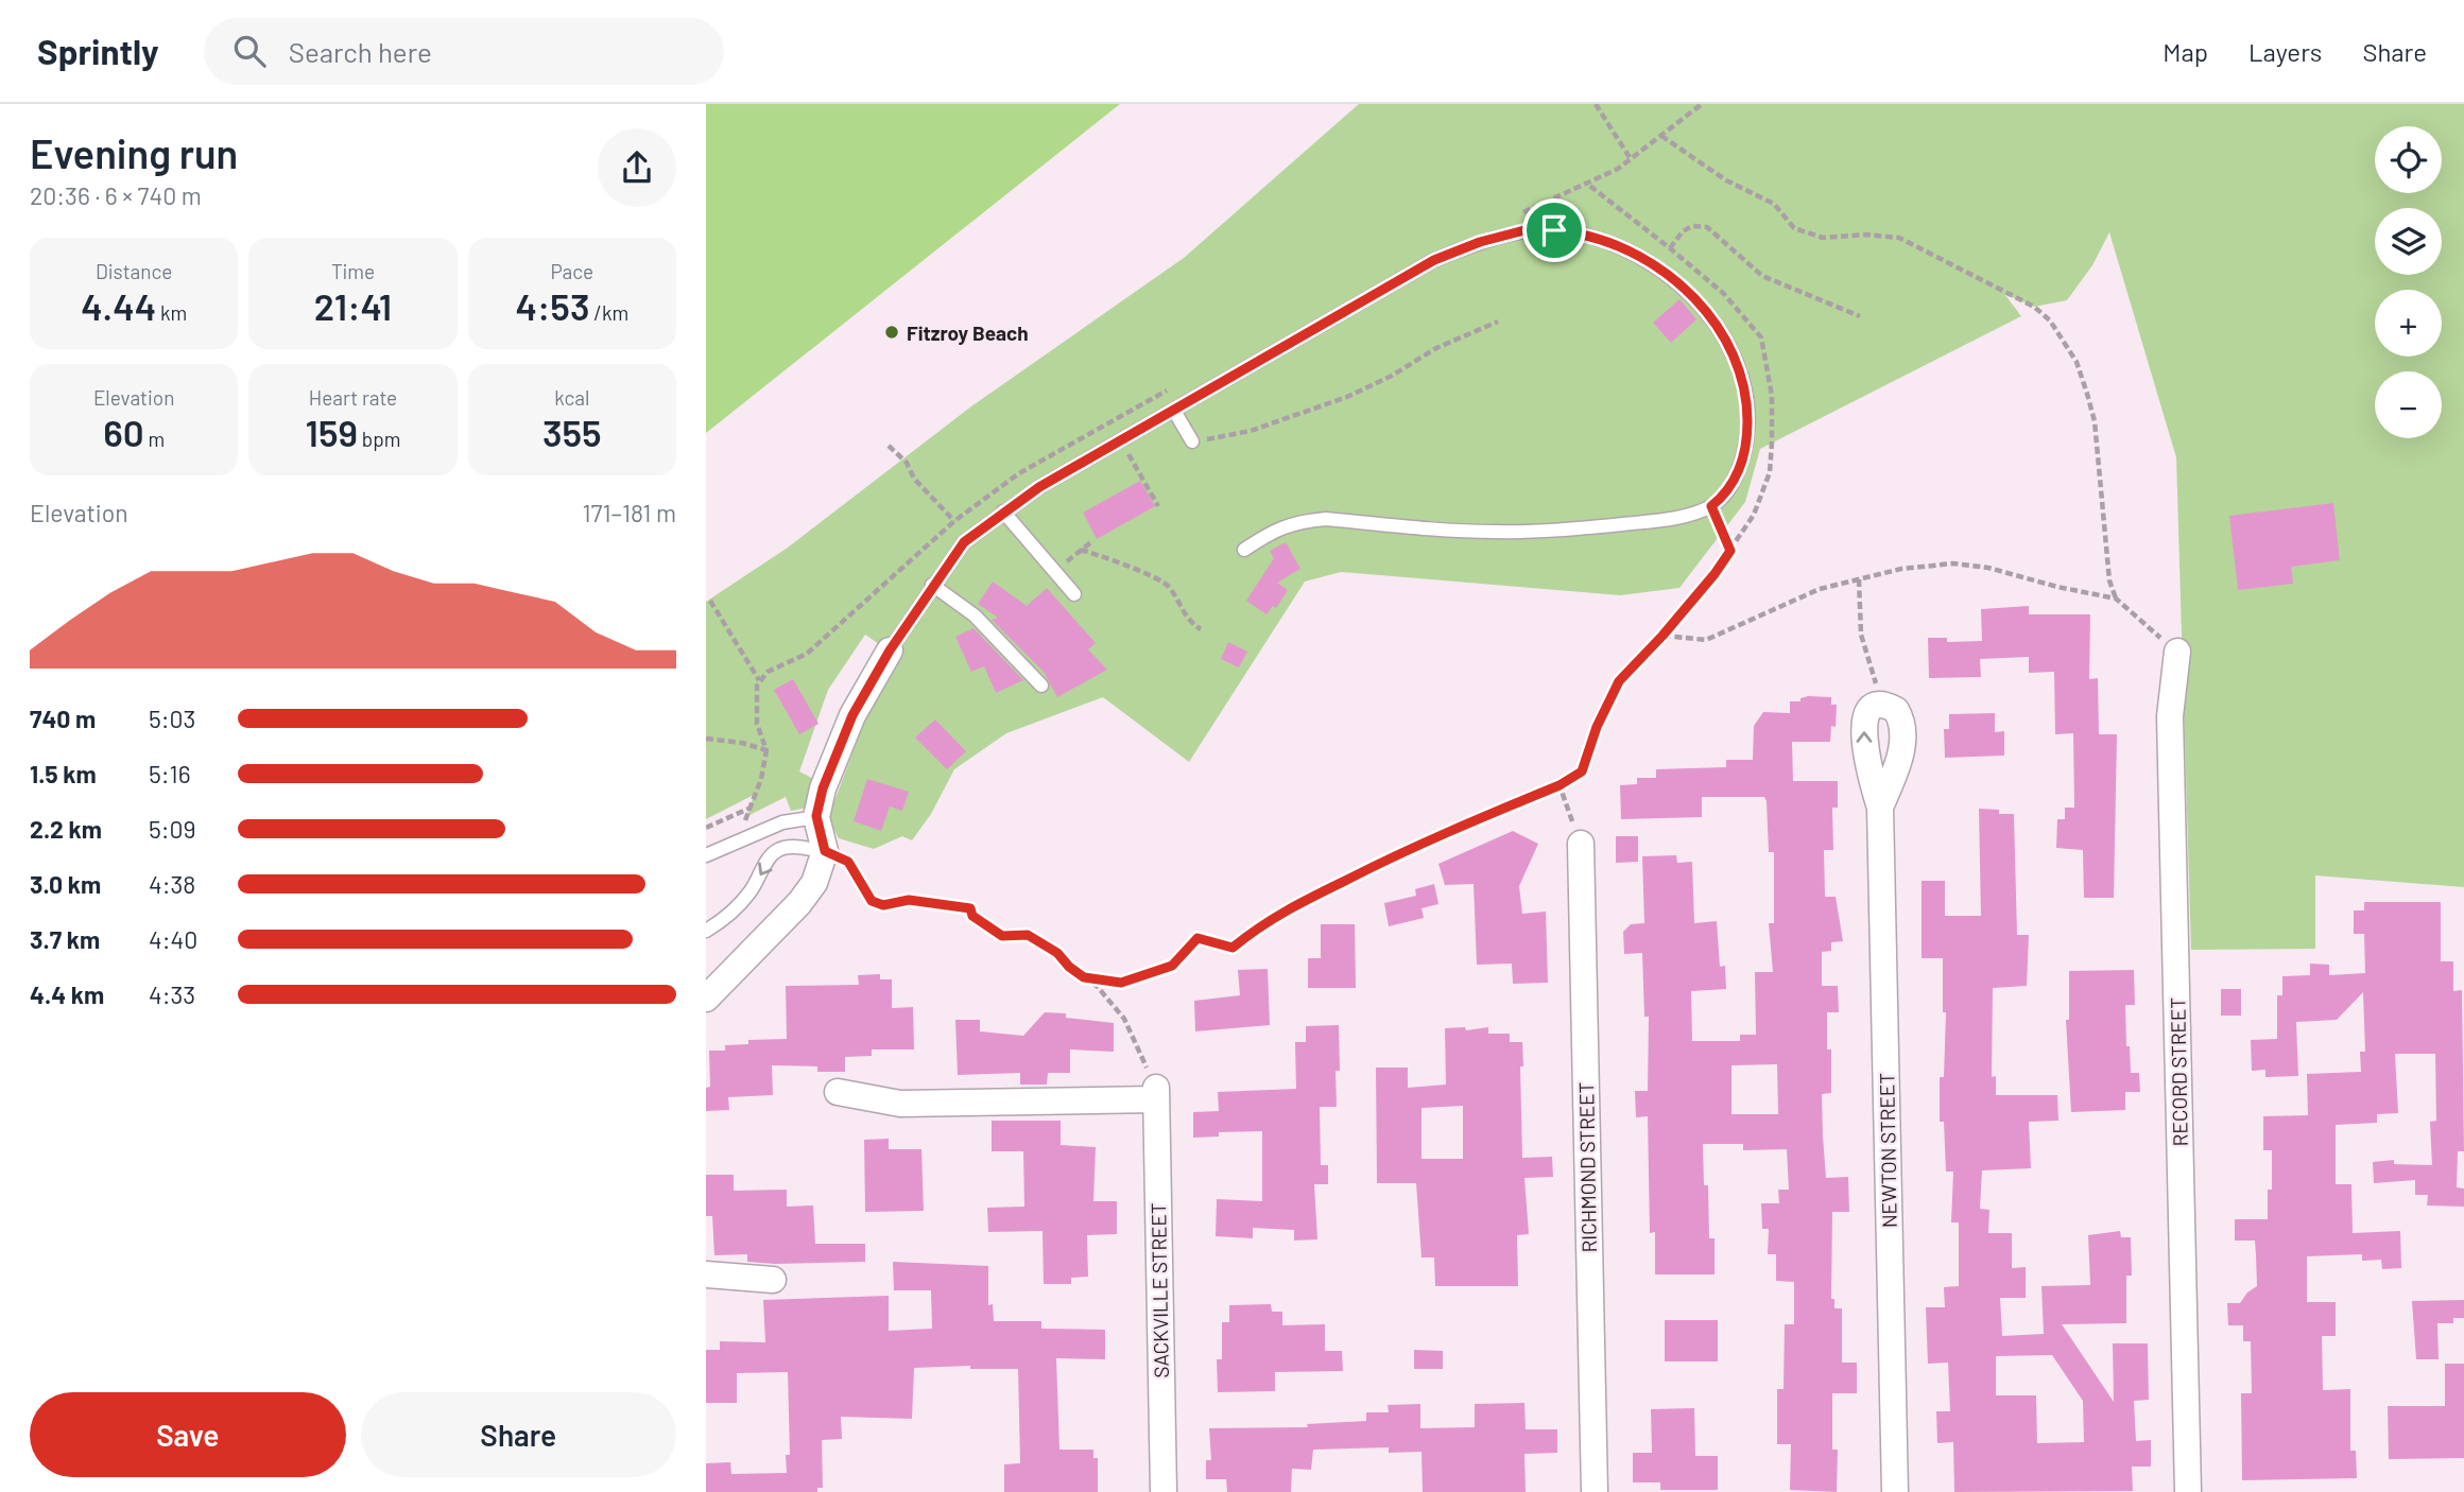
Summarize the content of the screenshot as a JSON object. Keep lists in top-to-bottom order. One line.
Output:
{"streets":{"street":["RECORD STREET","NEWTON STREET","RICHMOND STREET","SACKVILLE STREET"]},"places":["Fitzroy Beach"],"page":{"header":"Sprintly","search":"Search here","nav":["Map","Layers","Share"],"heading":["Evening run","20:36 · 6 × 740 m"],"map_buttons":["+","−"],"stats":[["Distance","4.44 km"],["Time","21:41"],["Pace","4:53 /km"],["Elevation","60 m"],["Heart rate","159 bpm"],["kcal","355"]],"chart":["Elevation","171–181 m"],"list":[{"name":"740 m","note":"5:03"},{"name":"1.5 km","note":"5:16"},{"name":"2.2 km","note":"5:09"},{"name":"3.0 km","note":"4:38"},{"name":"3.7 km","note":"4:40"},{"name":"4.4 km","note":"4:33"}],"buttons":["Save","Share"]}}
